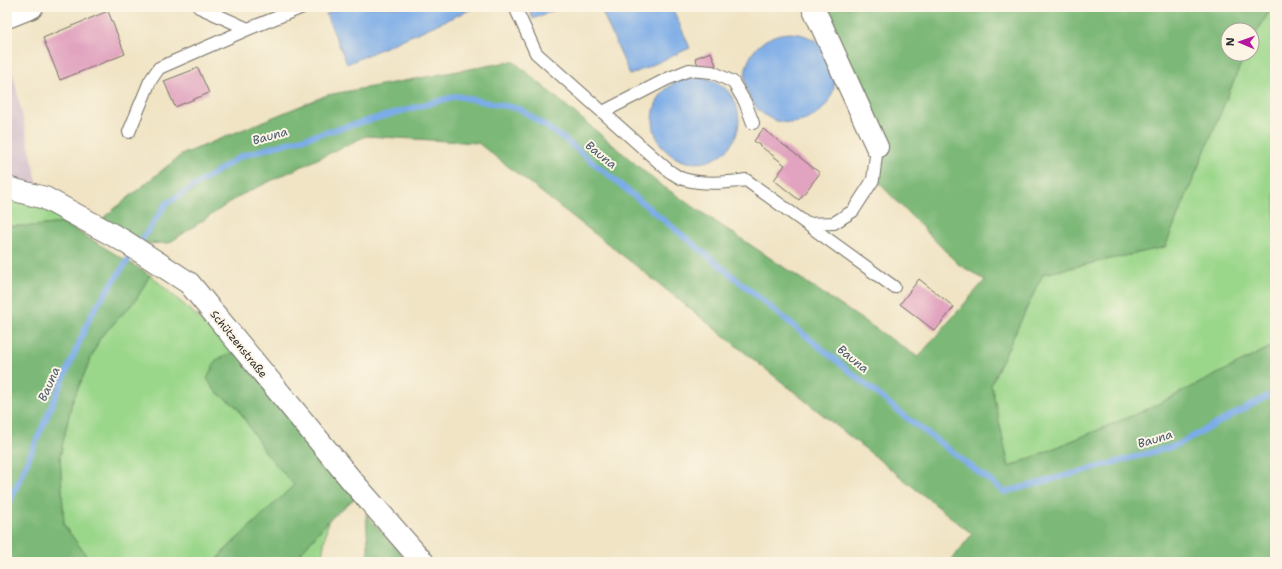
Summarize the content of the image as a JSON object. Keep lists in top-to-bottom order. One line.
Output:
{"streets":{"street":["Schützenstraße"]},"water":["Bauna"],"north":"left"}
